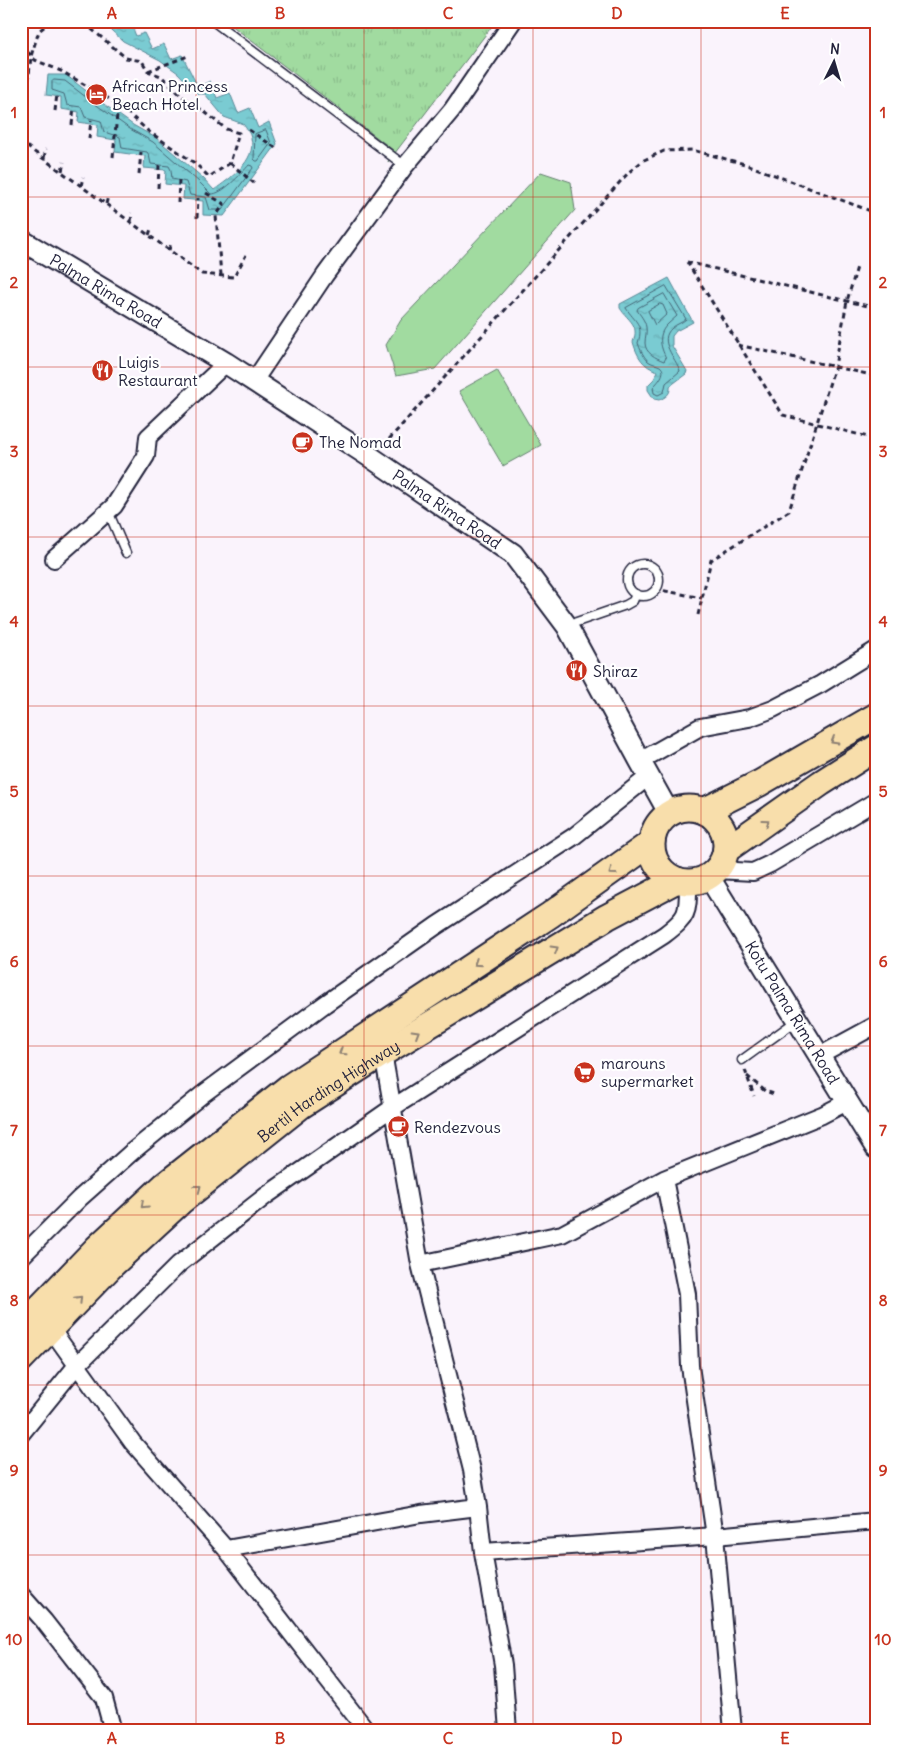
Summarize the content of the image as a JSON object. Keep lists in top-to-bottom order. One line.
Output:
{"streets":{"main road":["Bertil Harding Highway"],"street":["Palma Rima Road","Kotu Palma Rima Road"]},"crossings":[["Palma Rima Road","Kotu Palma Rima Road"],["Palma Rima Road","Bertil Harding Highway"],["Kotu Palma Rima Road","Bertil Harding Highway"]],"places":{"hotel":["African Princess Beach Hotel"],"restaurant":["Luigis Restaurant","Shiraz"],"cafe":["The Nomad","Rendezvous"],"supermarket":["marouns supermarket"]},"north":"top","grid":{"columns":["A","B","C","D","E"],"rows":["1","2","3","4","5","6","7","8","9","10"]}}
